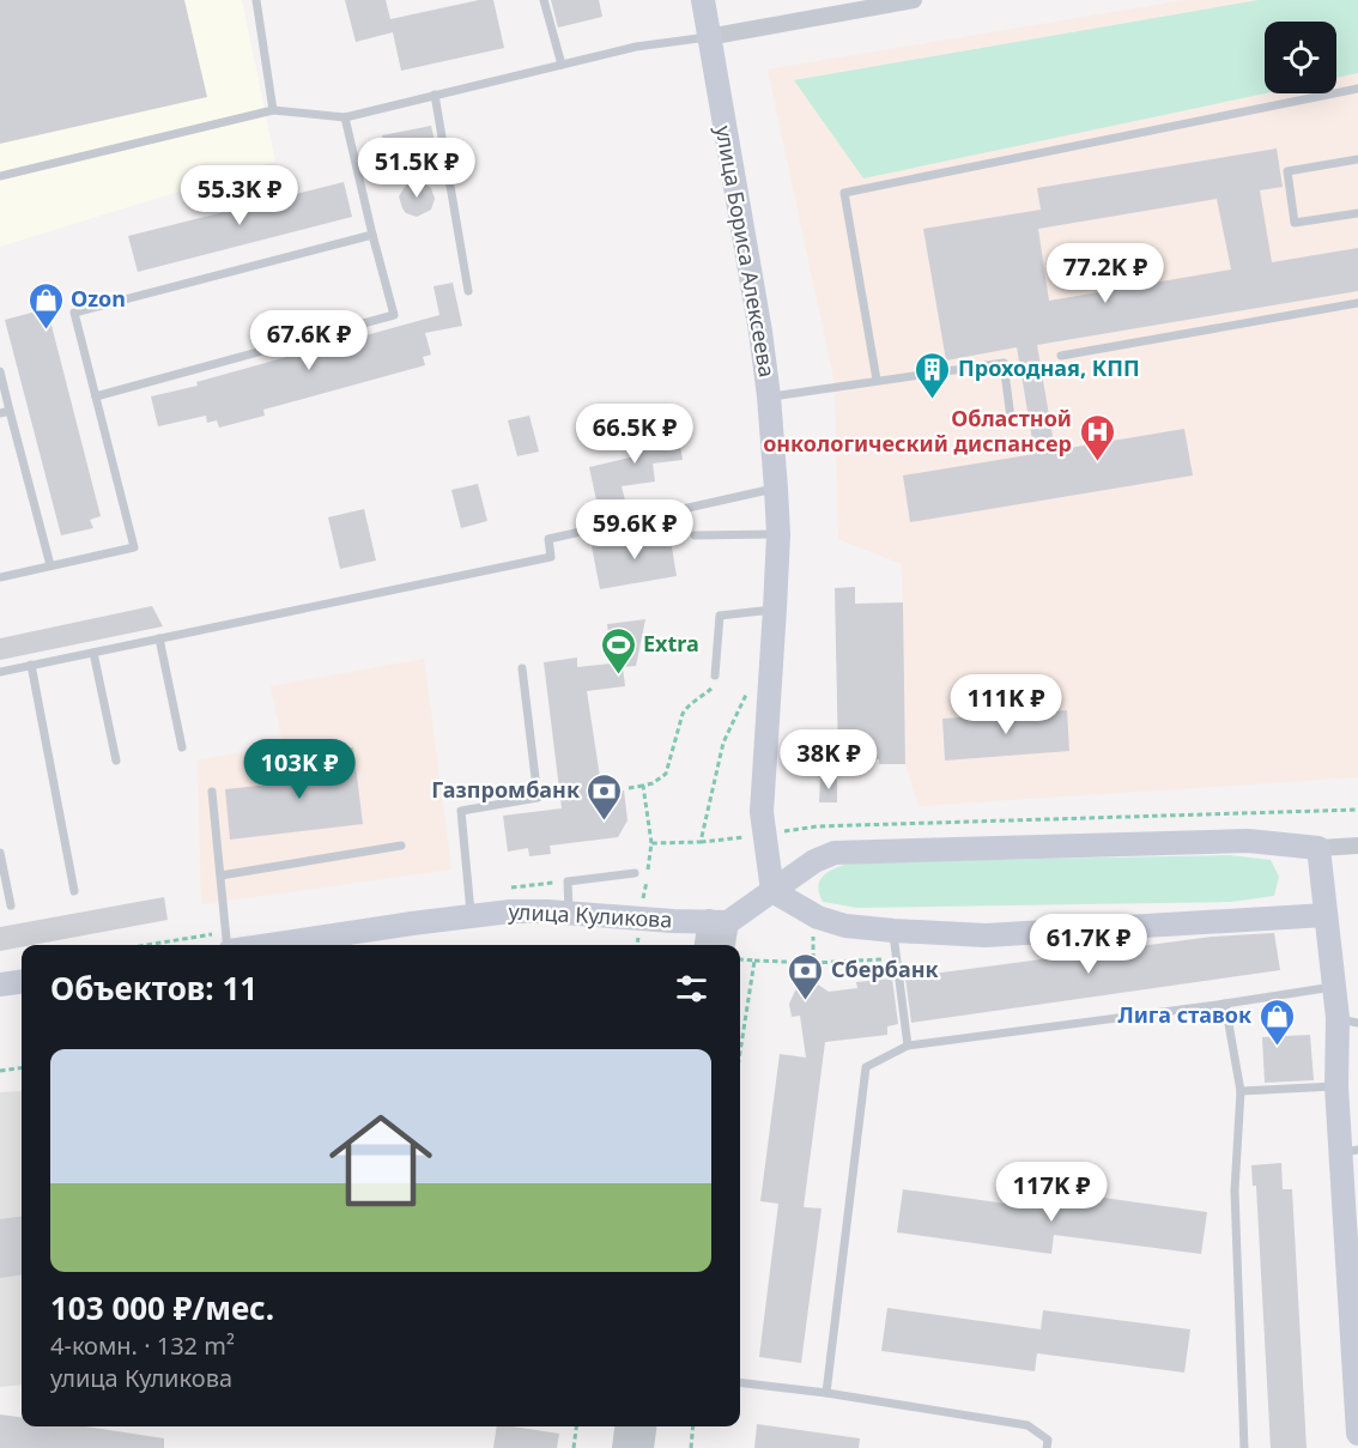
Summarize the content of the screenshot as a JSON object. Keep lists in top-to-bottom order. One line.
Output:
{"streets":{"main road":["улица Бориса Алексеева","улица Куликова"]},"places":{"shop":["Ozon","Лига ставок"],"building":["Проходная, КПП"],"hospital":["Областной онкологический диспансер"],"sports":["Extra"],"bank":["Газпромбанк","Сбербанк"]},"page":{"price":["51.5K ₽","55.3K ₽","77.2K ₽","67.6K ₽","66.5K ₽","59.6K ₽","111K ₽","38K ₽","103K ₽","61.7K ₽","117K ₽"],"heading":"Объектов: 11","list":[{"name":"103 000 ₽/мес.","note":"4-комн. · 132 m² · улица Куликова"}]}}
